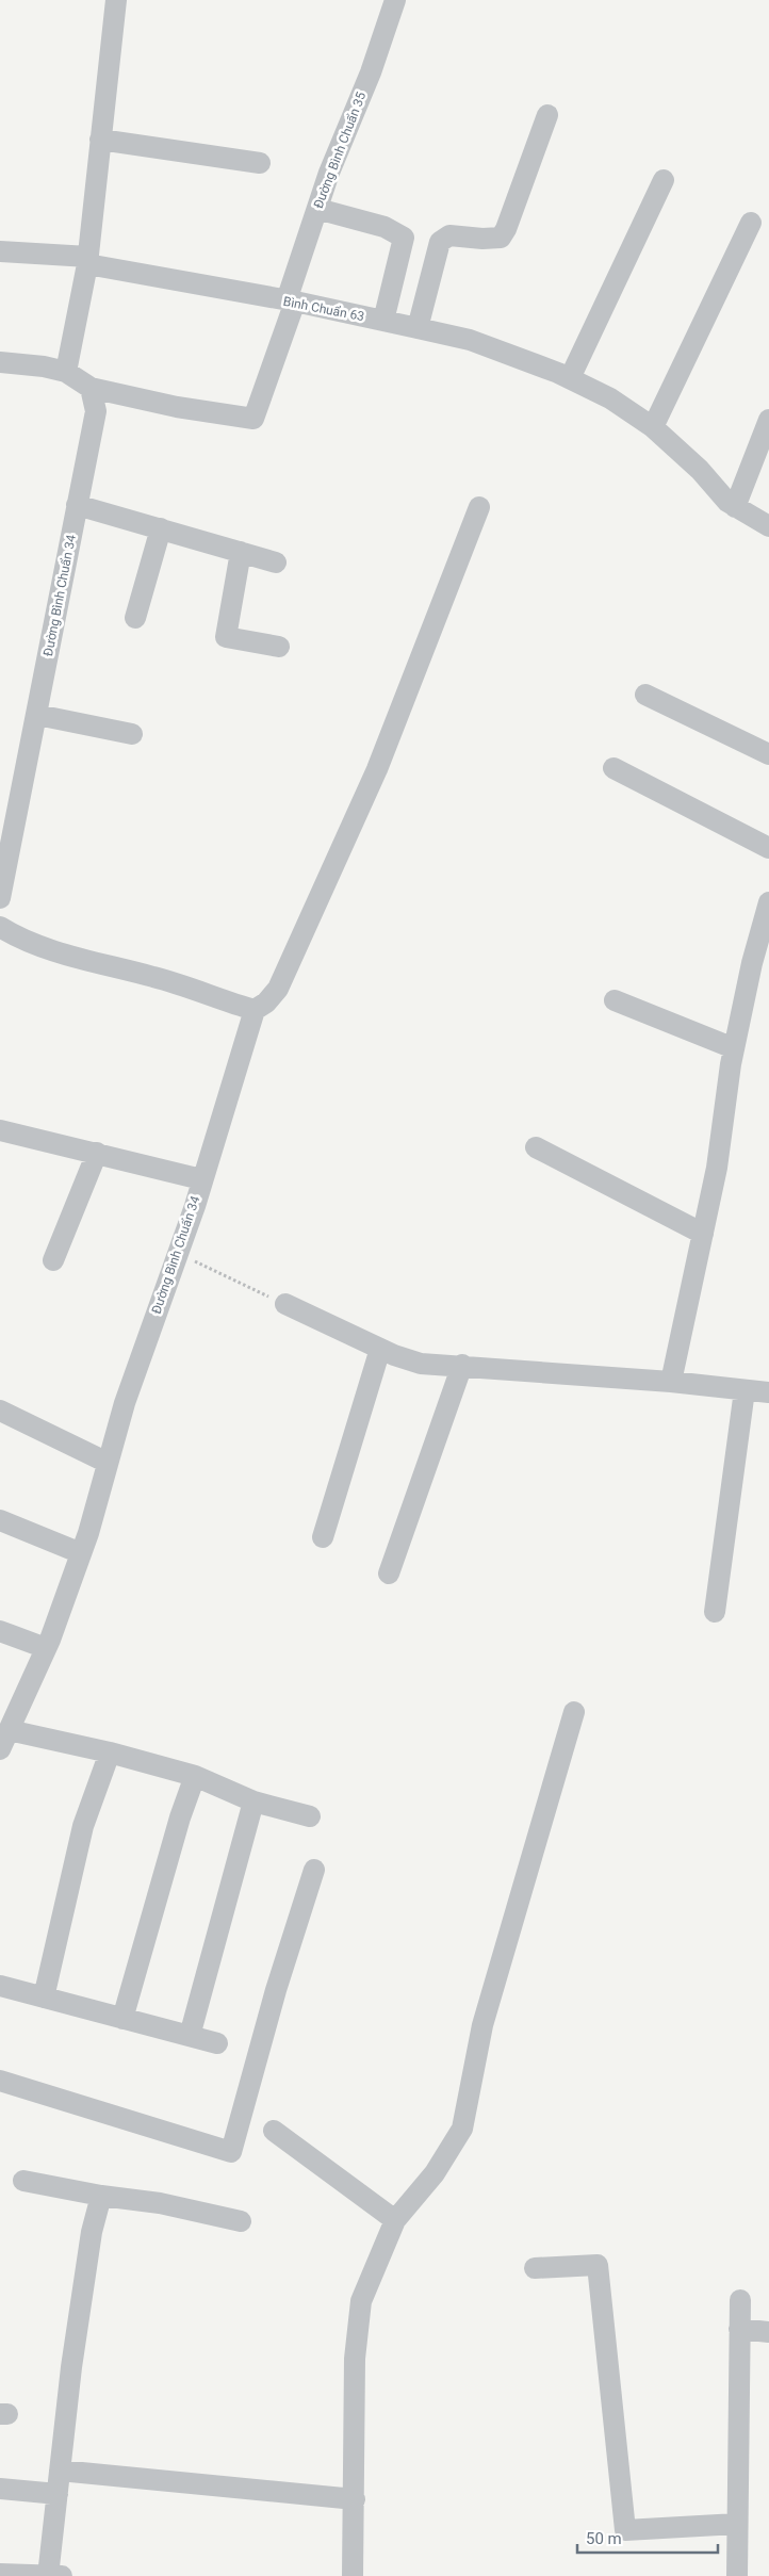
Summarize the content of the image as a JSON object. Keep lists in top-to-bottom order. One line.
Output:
{"streets":{"street":["Đường Bình Chuẩn 35","Bình Chuẩn 63","Đường Bình Chuẩn 34"]},"crossings":[["Đường Bình Chuẩn 35","Bình Chuẩn 63"],["Đường Bình Chuẩn 35","Đường Bình Chuẩn 34"]],"scale_bar":"50 m"}
